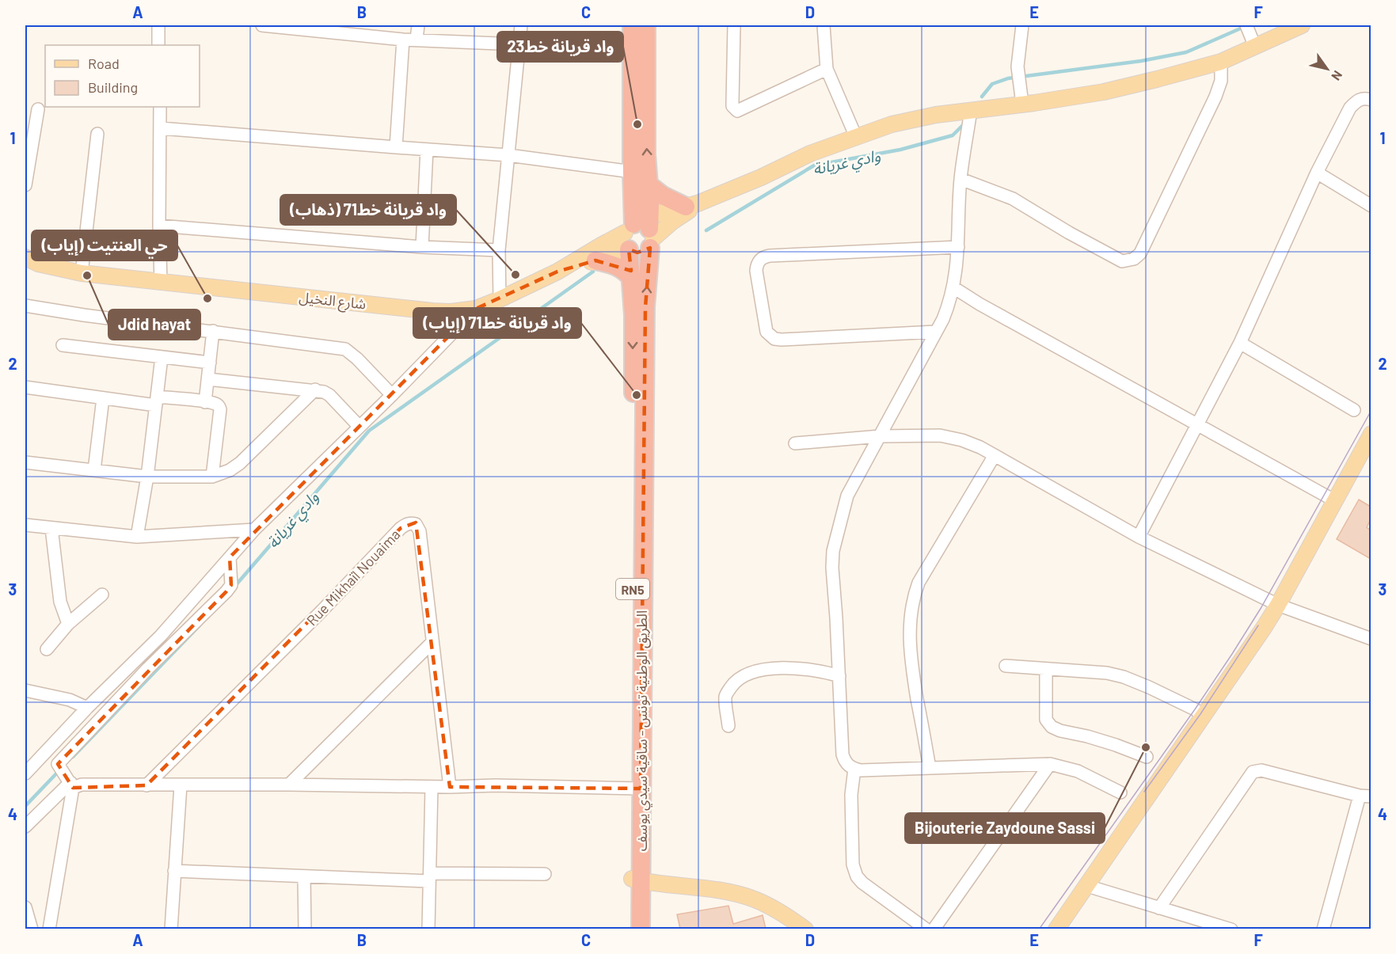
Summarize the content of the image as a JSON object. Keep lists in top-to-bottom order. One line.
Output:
{"streets":{"highway":["RN5","الطريق الوطنية تونس - ساقية سيدي يوسف"],"main road":["شارع النخيل"],"street":["Rue Mikhaïl Nouaima"]},"crossings":[["شارع النخيل","الطريق الوطنية تونس - ساقية سيدي يوسف"]],"water":["وادي غريانة"],"places":["واد قريانة خط23","واد قريانة خط71 (ذهاب)","Jdid hayat","حي العنتيت (إياب)","واد قريانة خط71 (إياب)","Bijouterie Zaydoune Sassi"],"legend":["Road","Building"],"north":"bottom right","grid":{"columns":["A","B","C","D","E","F"],"rows":["1","2","3","4"]}}
